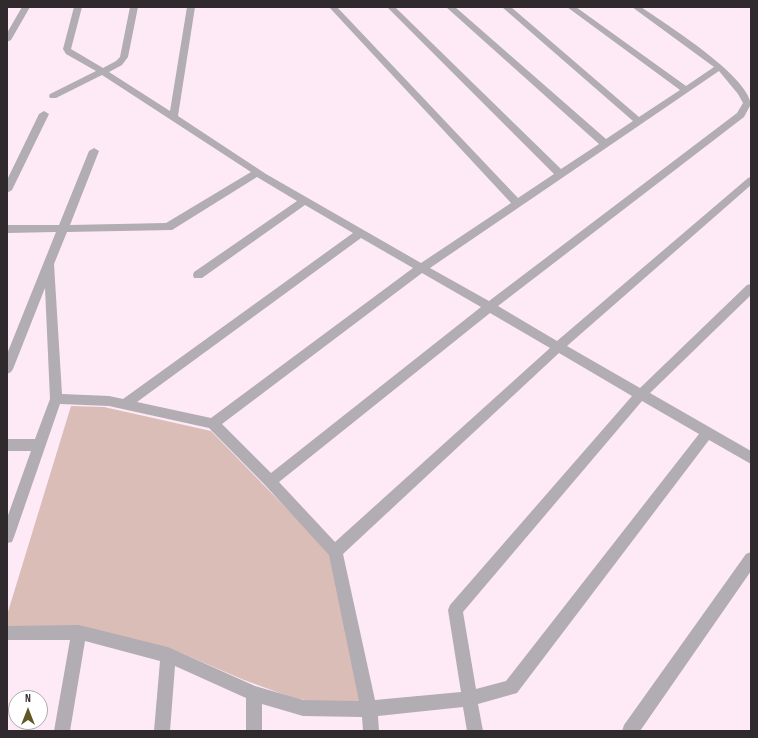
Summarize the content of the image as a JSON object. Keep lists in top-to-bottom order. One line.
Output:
{"north":"top"}
